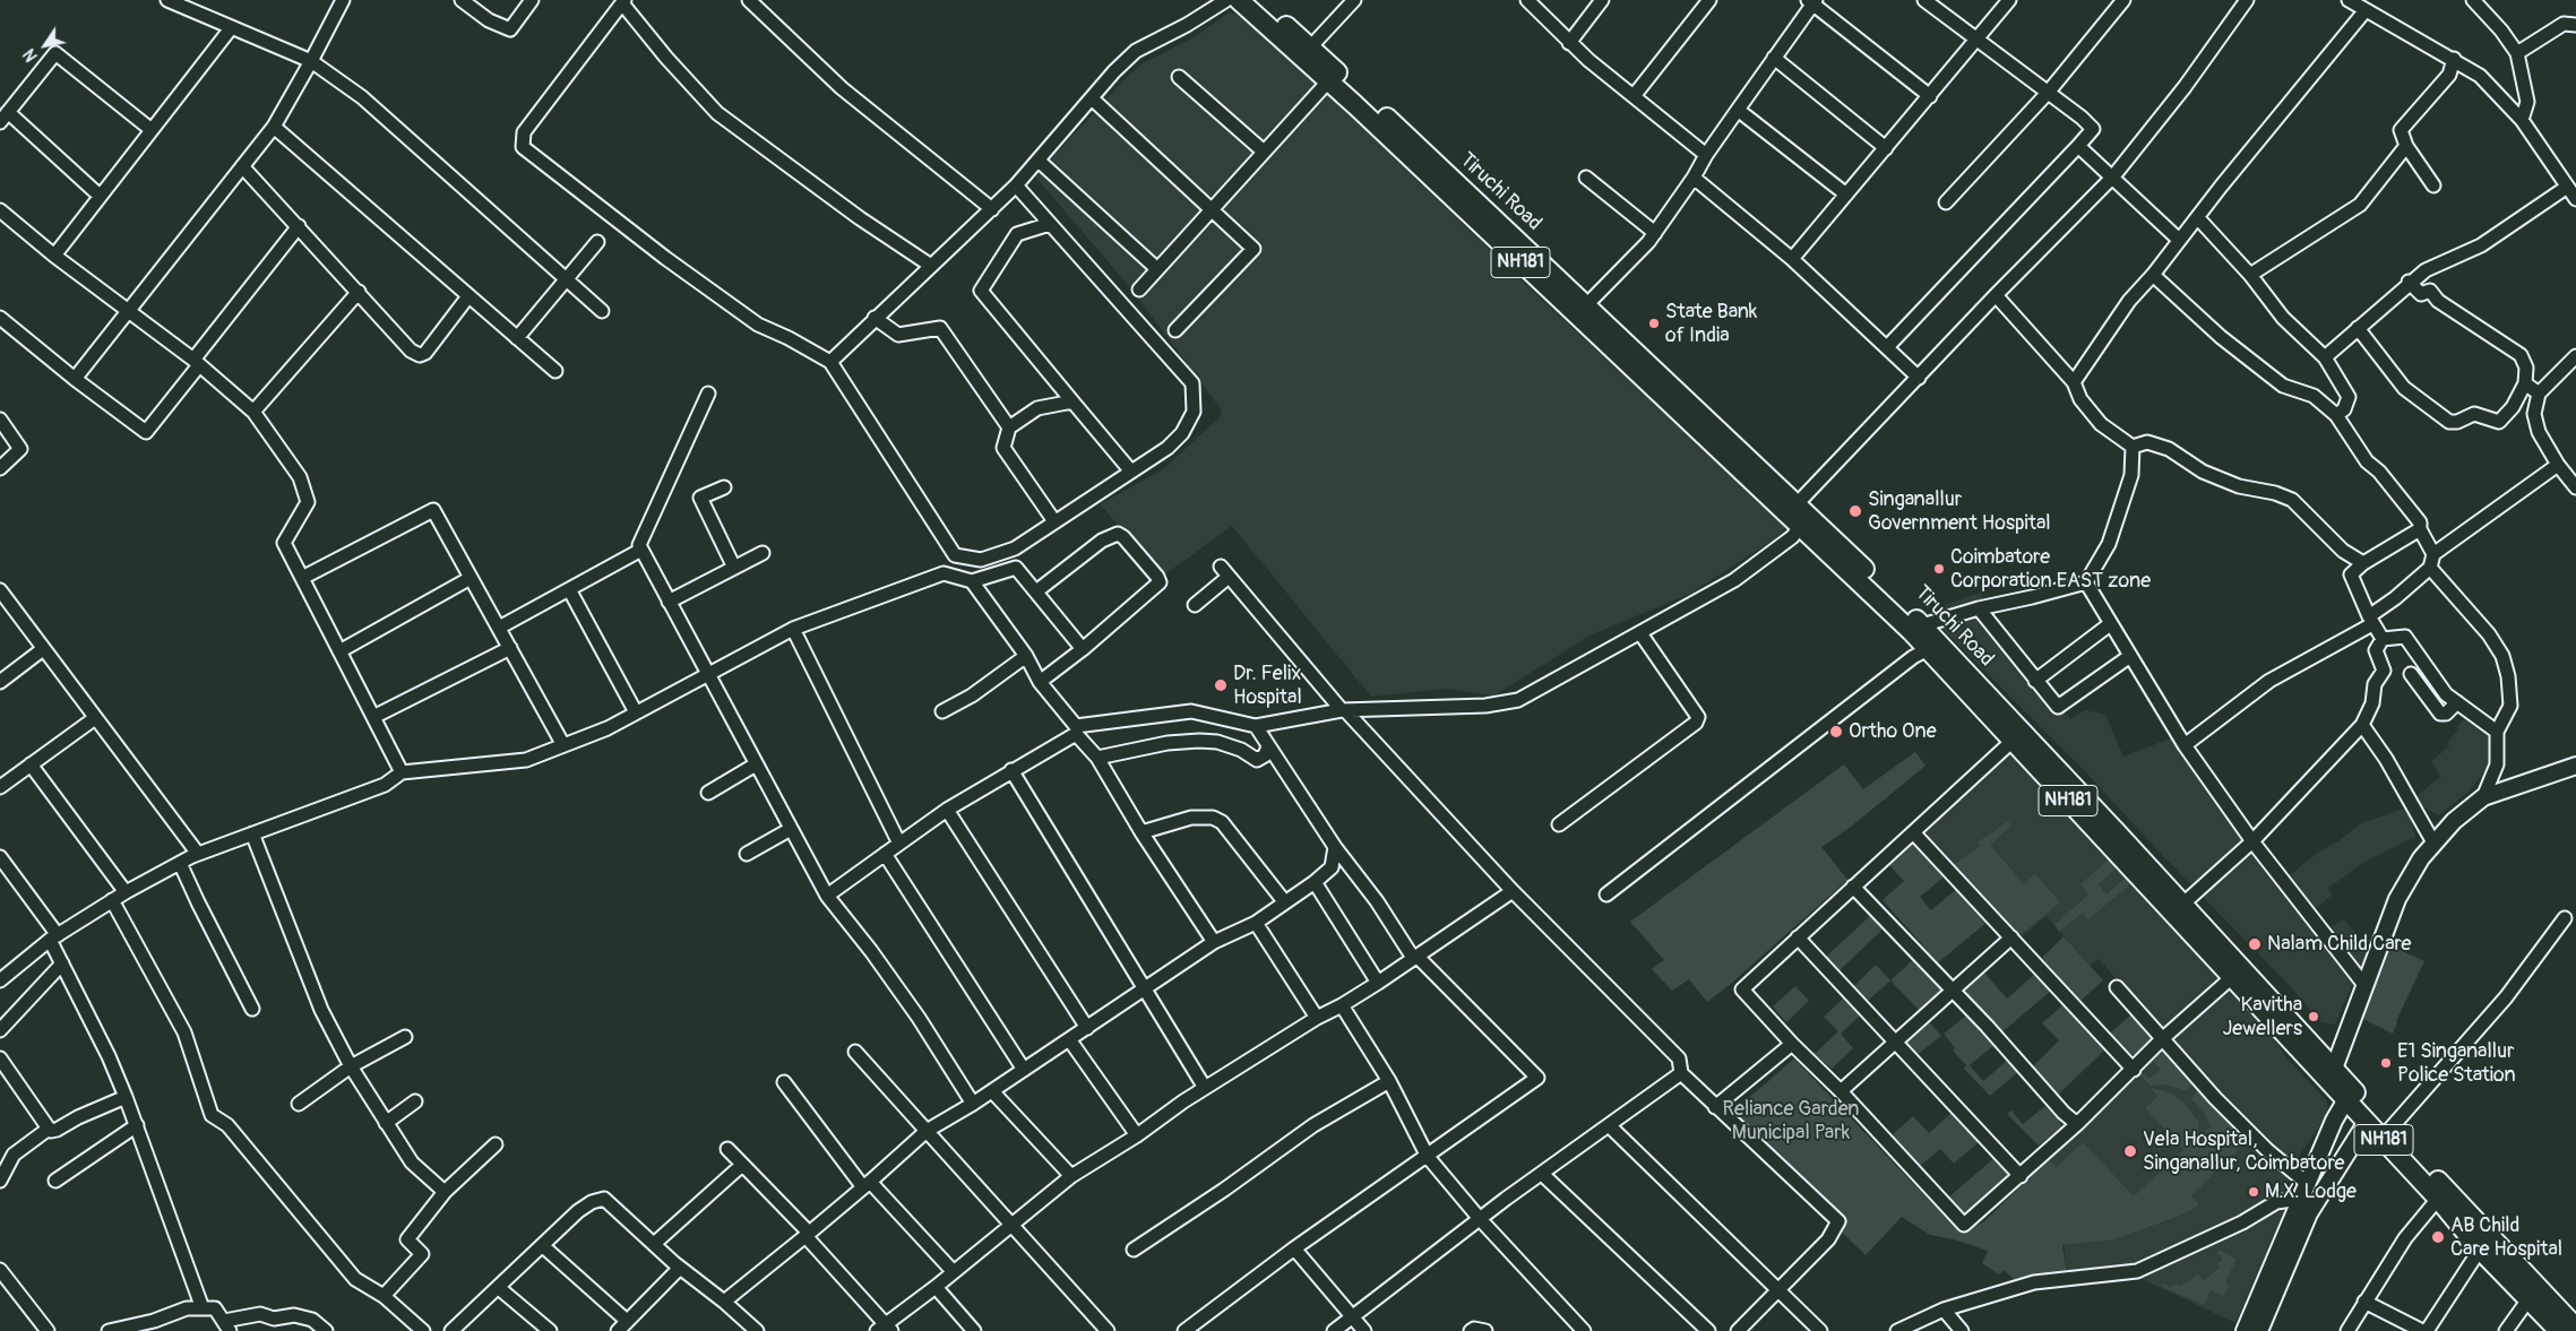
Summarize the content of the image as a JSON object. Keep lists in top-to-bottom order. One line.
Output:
{"streets":{"highway":["Tiruchi Road","NH181"]},"crossings":[["Tiruchi Road","NH181"]],"parks":["Reliance Garden Municipal Park"],"places":["State Bank of India","Singanallur Government Hospital","Coimbatore Corporation EAST zone","Dr. Felix Hospital","Ortho One","Nalam Child Care","Kavitha Jewellers","E1 Singanallur Police Station","Vela Hospital, Singanallur, Coimbatore","M.X. Lodge","AB Child Care Hospital"],"north":"bottom left"}
